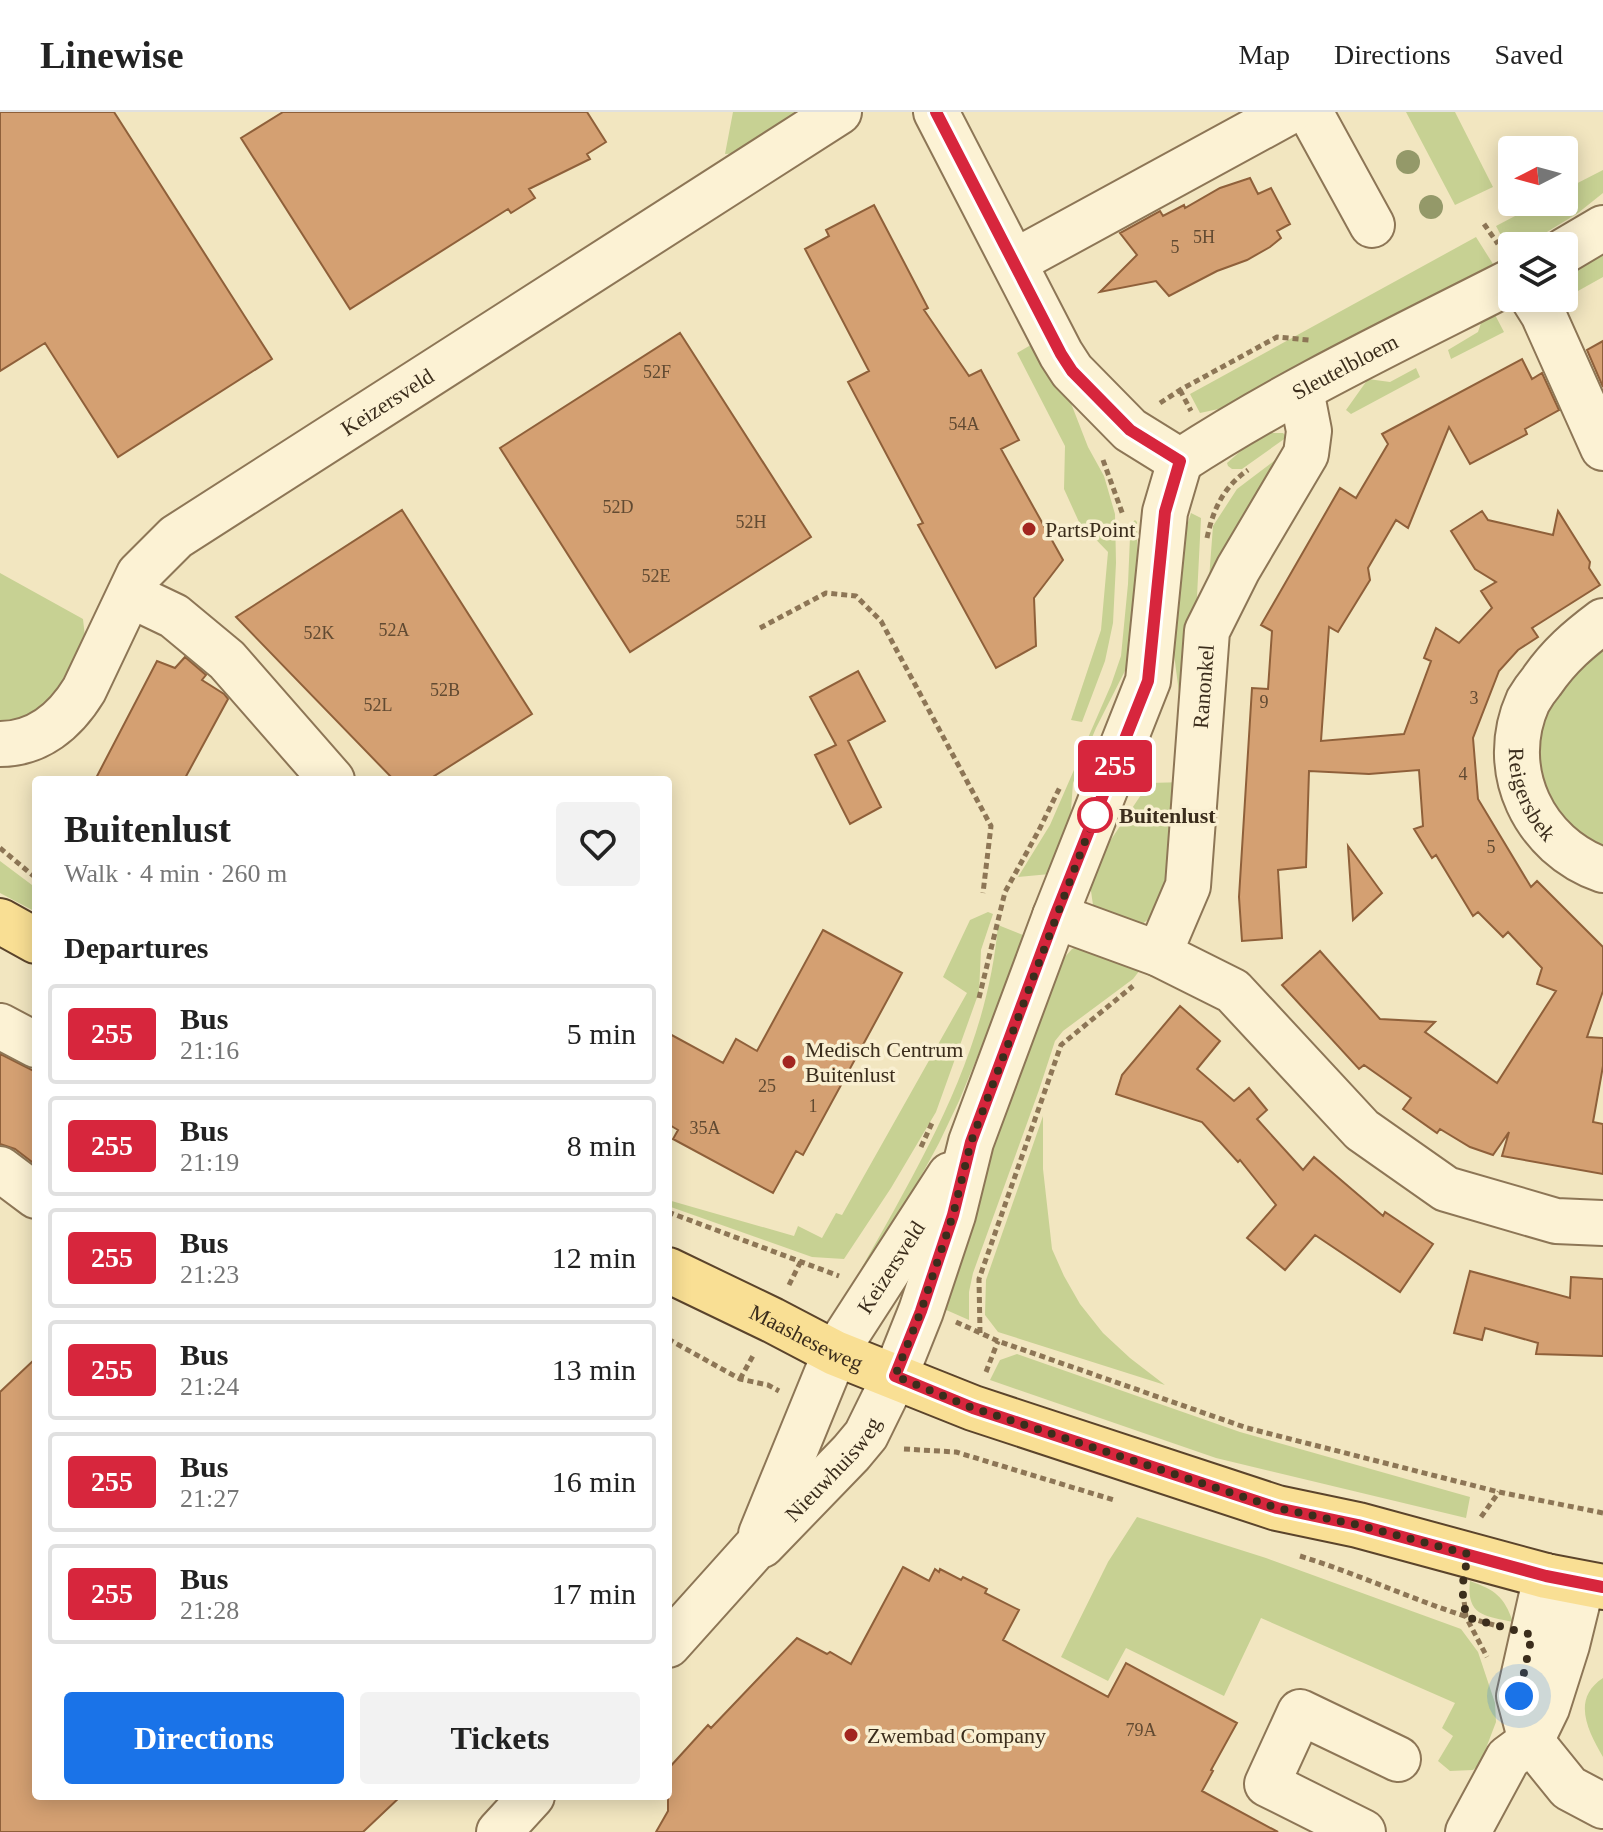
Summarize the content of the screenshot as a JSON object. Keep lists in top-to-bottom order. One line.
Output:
{"streets":{"main road":["Maasheseweg"],"street":["Sleutelbloem","Keizersveld","Ranonkel","Reigersbek","Nieuwhuisweg"]},"crossings":[["Sleutelbloem","Keizersveld"],["Sleutelbloem","Ranonkel"],["Keizersveld","Maasheseweg"],["Keizersveld","Nieuwhuisweg"],["Maasheseweg","Nieuwhuisweg"]],"places":["PartsPoint","Buitenlust","Medisch Centrum Buitenlust","Zwembad Company"],"lines":["bus line 255"],"house_numbers":["5H","5","52F","54A","52D","52H","52E","52A","52K","52B","3","9","52L","4","5","25","1","35A","79A"],"north":"left","page":{"header":"Linewise","nav":["Map","Directions","Saved"],"on_map":"255","heading":[["Buitenlust","Walk · 4 min · 260 m"],"Departures"],"list":[{"mark":"255","name":"Bus","note":"21:16","value":"5 min"},{"mark":"255","name":"Bus","note":"21:19","value":"8 min"},{"mark":"255","name":"Bus","note":"21:23","value":"12 min"},{"mark":"255","name":"Bus","note":"21:24","value":"13 min"},{"mark":"255","name":"Bus","note":"21:27","value":"16 min"},{"mark":"255","name":"Bus","note":"21:28","value":"17 min"}],"buttons":["Directions","Tickets"]}}
